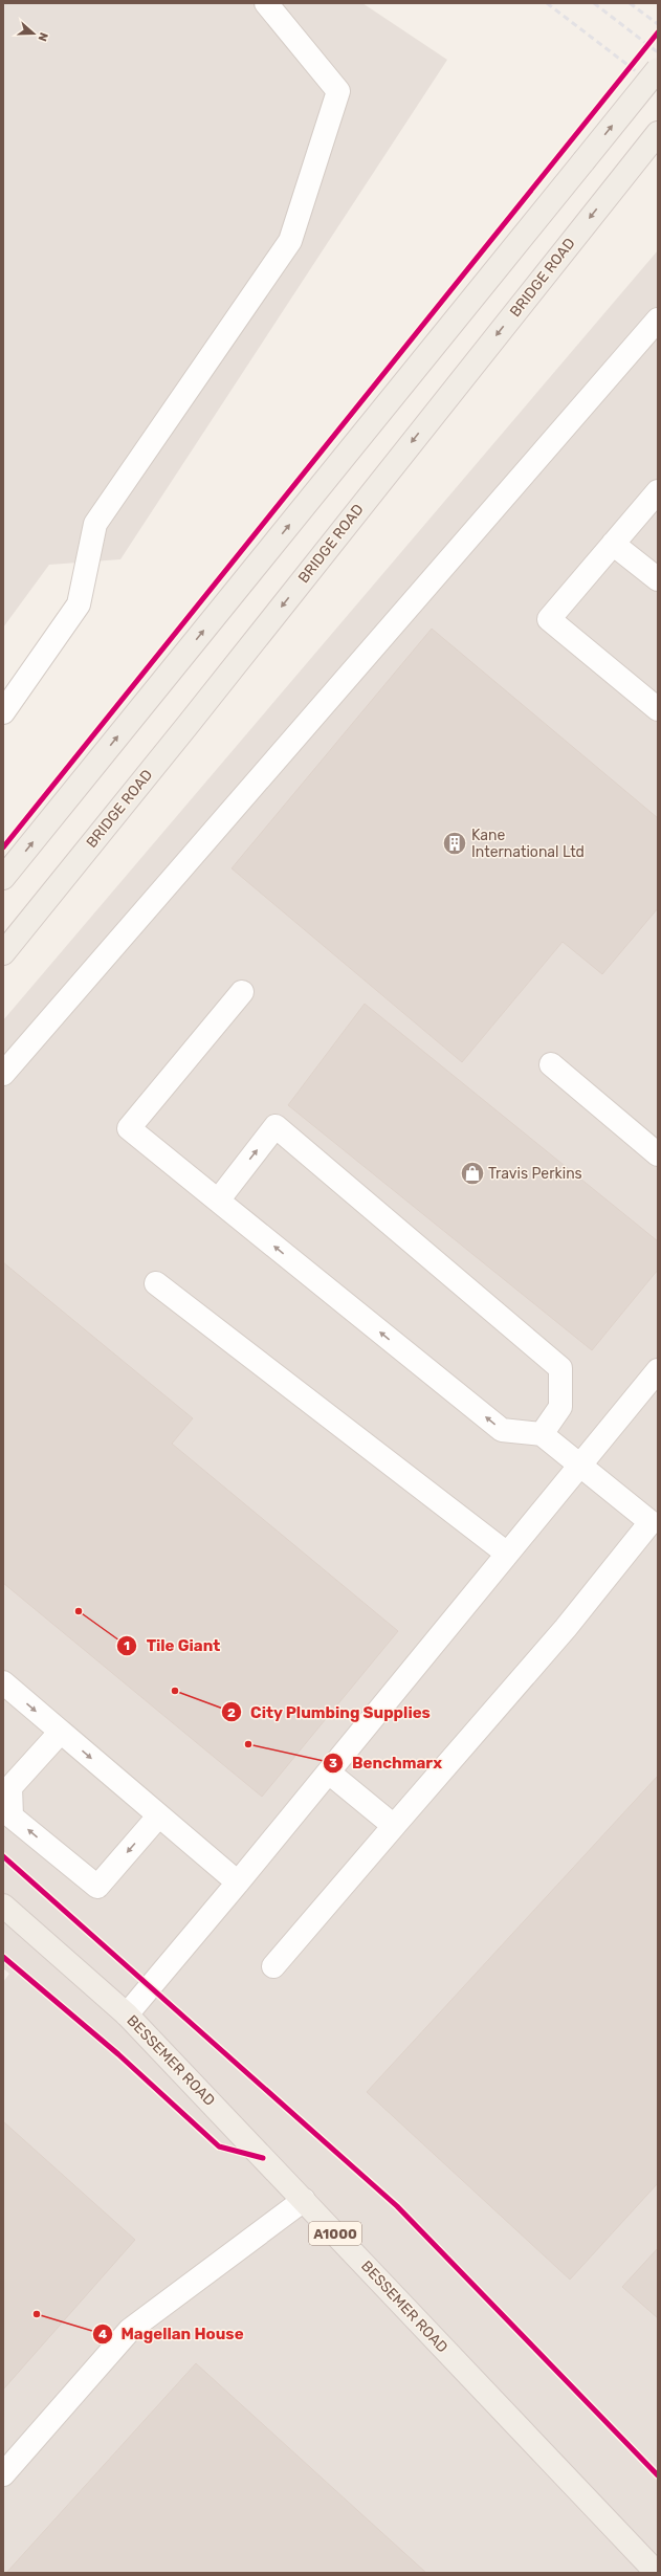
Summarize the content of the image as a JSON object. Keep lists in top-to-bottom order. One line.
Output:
{"streets":{"main road":["BRIDGE ROAD","BESSEMER ROAD","A1000"]},"places":{"building":["Kane International Ltd"],"shop":["Travis Perkins"],"other":["Tile Giant","City Plumbing Supplies","Benchmarx","Magellan House"]},"north":"right"}
